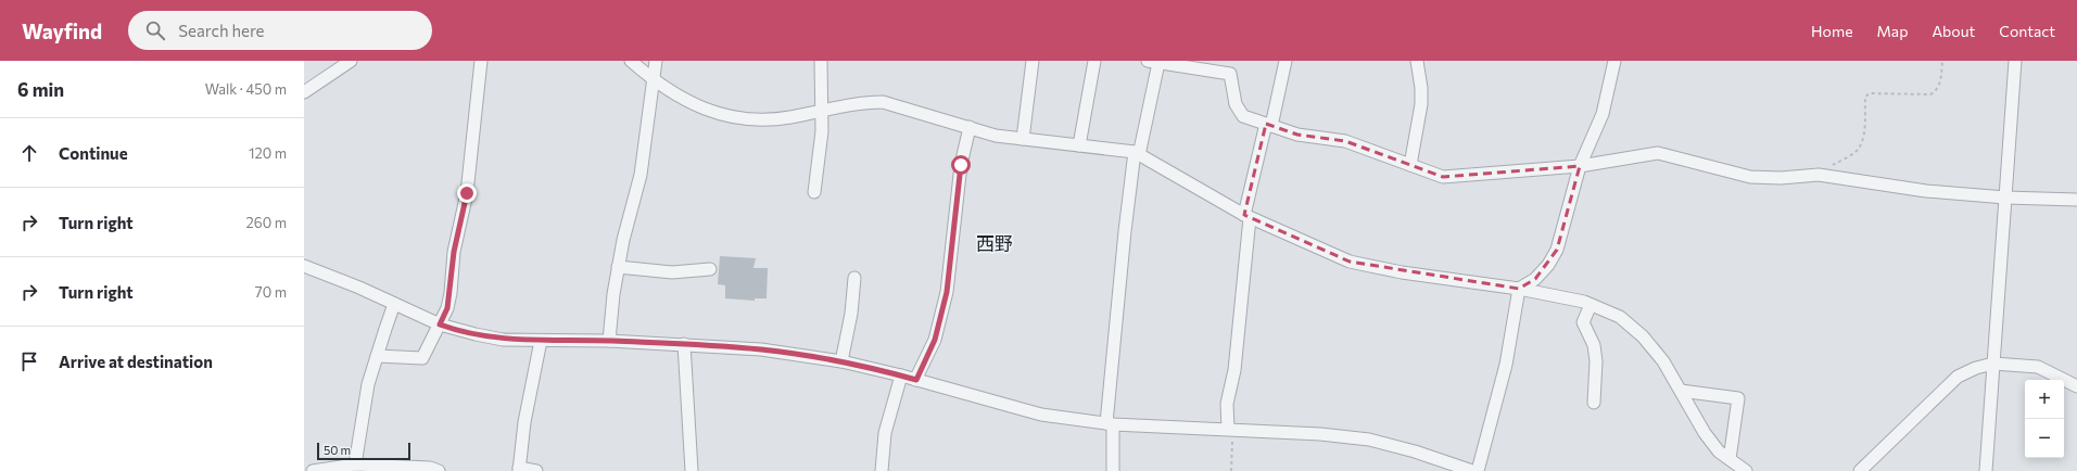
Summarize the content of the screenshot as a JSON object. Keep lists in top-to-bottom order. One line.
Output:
{"districts":["西野"],"scale_bar":"50 m","page":{"header":"Wayfind","search":"Search here","nav":["Home","Map","About","Contact"],"heading":["6 min","Walk · 450 m"],"list":[["Continue","120 m"],["Turn right","260 m"],["Turn right","70 m"],"Arrive at destination"],"map_buttons":["+","−"],"scale":"50 m"}}
